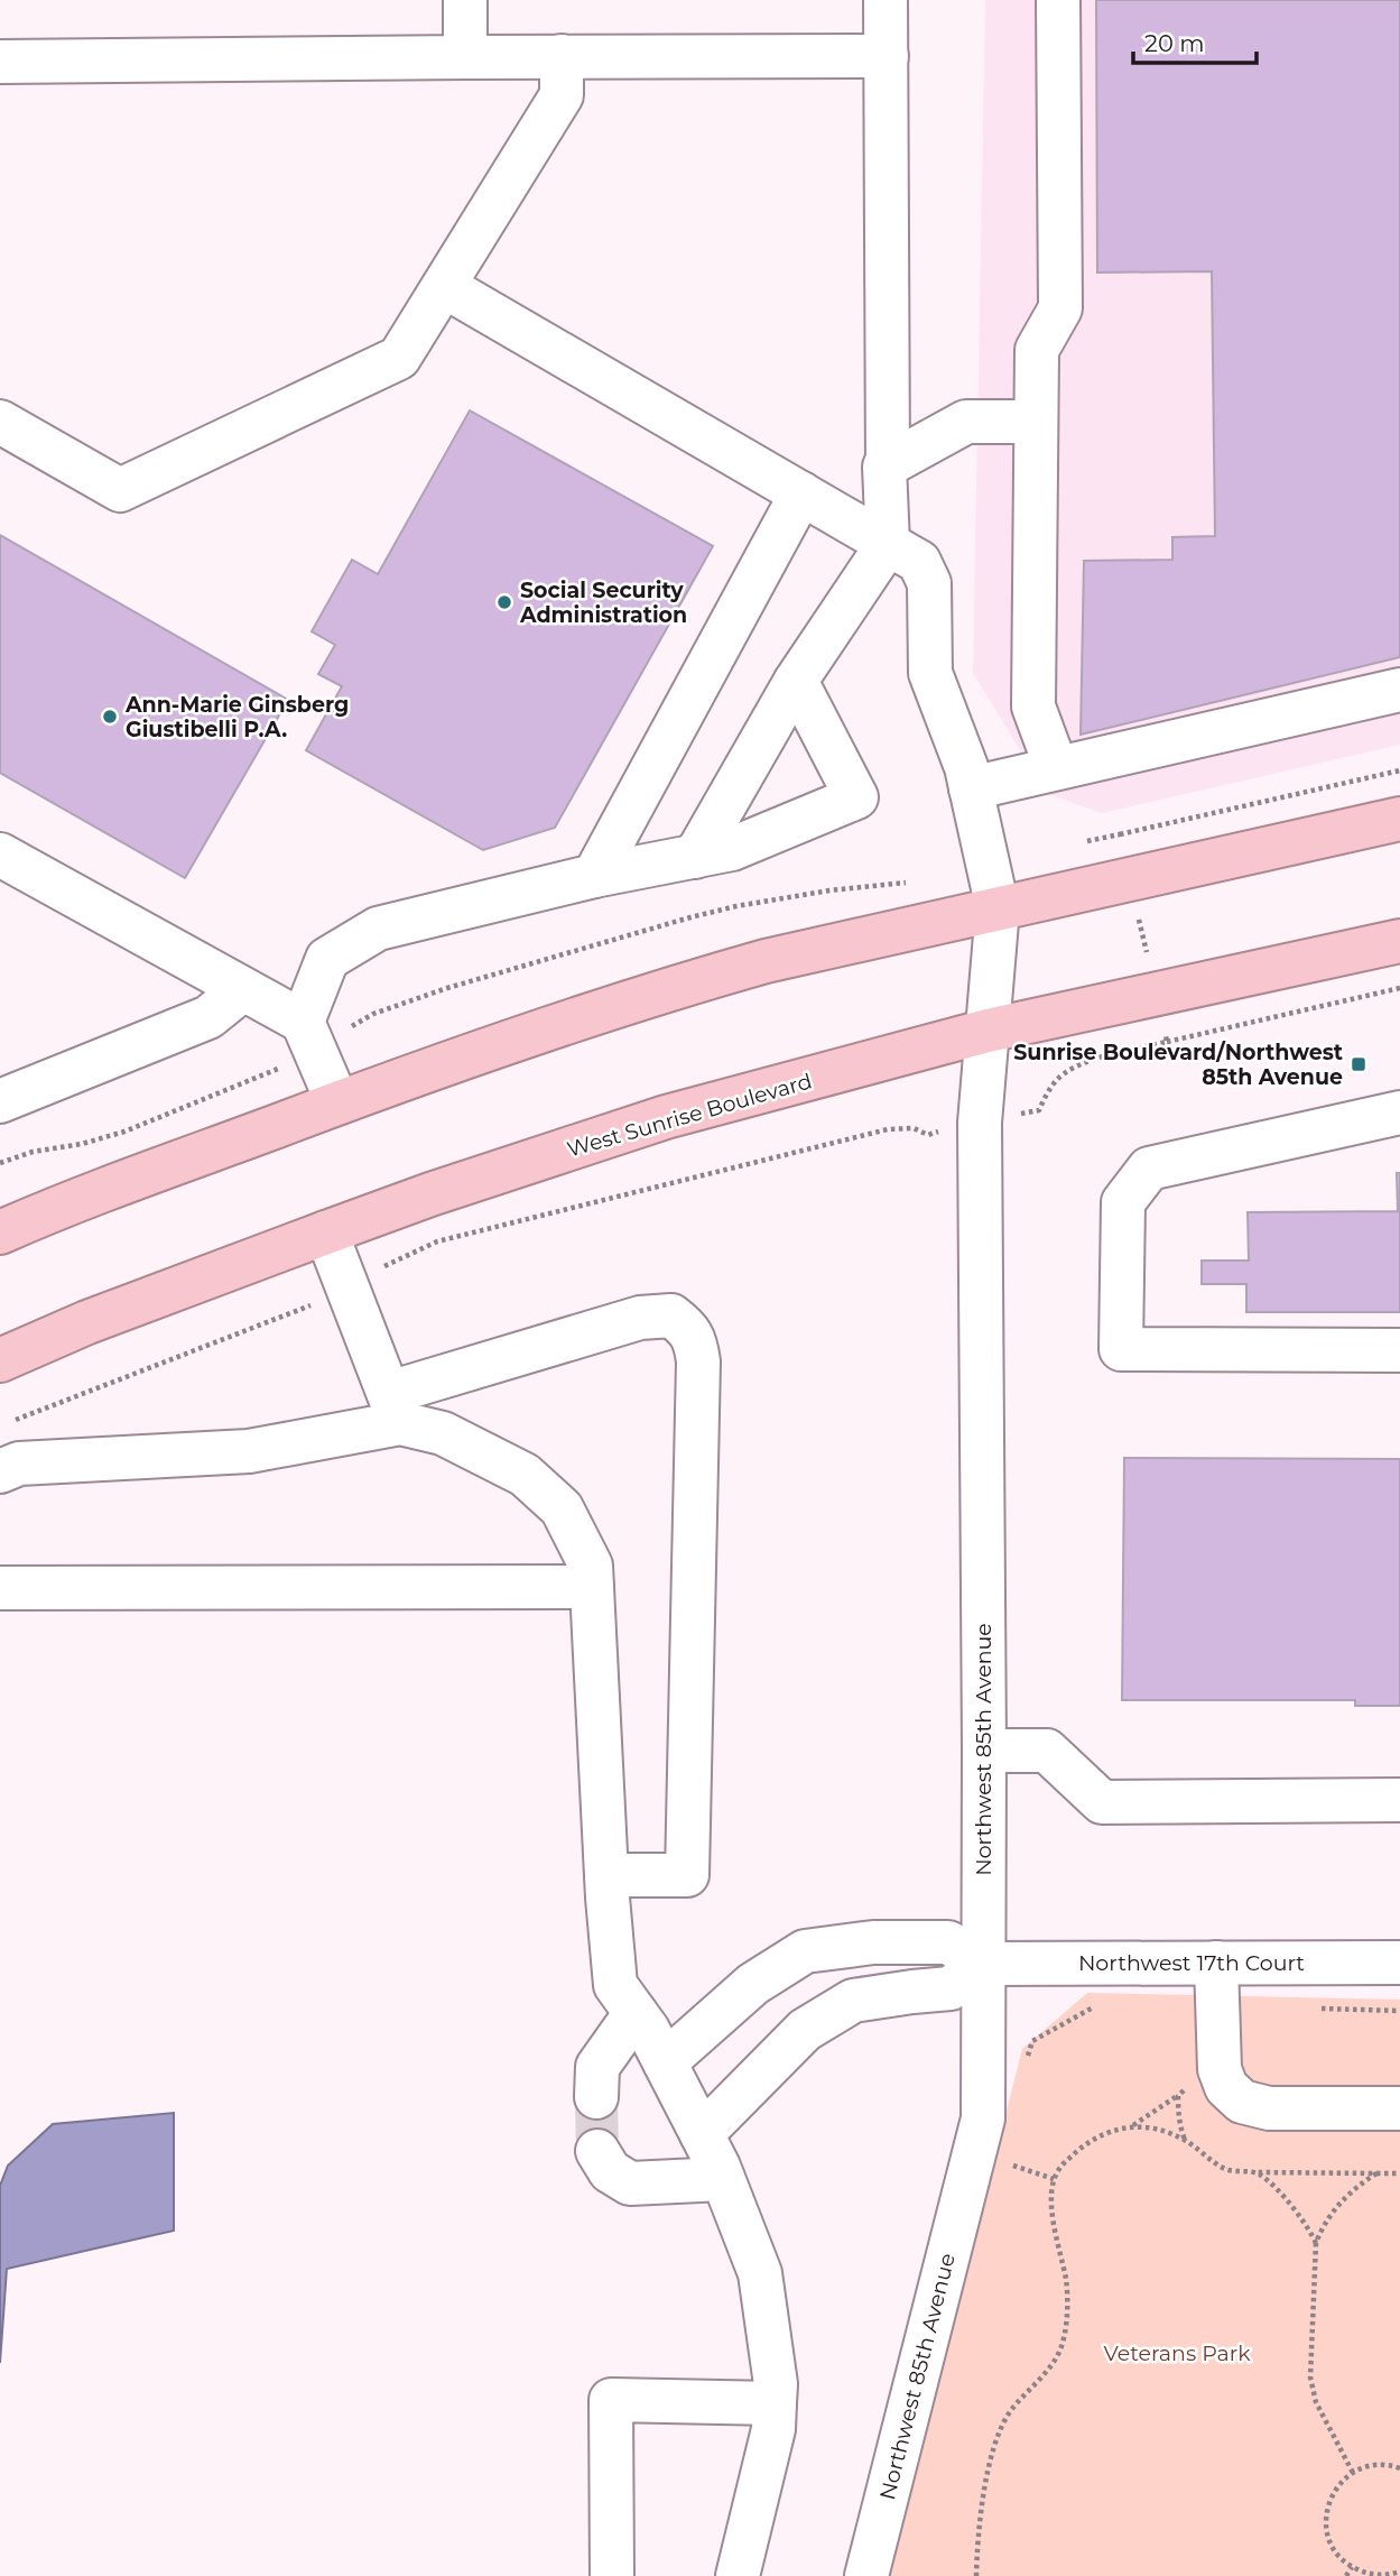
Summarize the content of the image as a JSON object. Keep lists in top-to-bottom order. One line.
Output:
{"streets":{"highway":["West Sunrise Boulevard"],"street":["Northwest 85th Avenue","Northwest 17th Court"]},"crossings":[["West Sunrise Boulevard","Northwest 85th Avenue"],["Northwest 85th Avenue","Northwest 17th Court"]],"parks":["Veterans Park"],"places":{"other":["Social Security Administration","Ann-Marie Ginsberg Giustibelli P.A."],"transit":["Sunrise Boulevard/Northwest 85th Avenue"]},"scale_bar":"20 m"}
